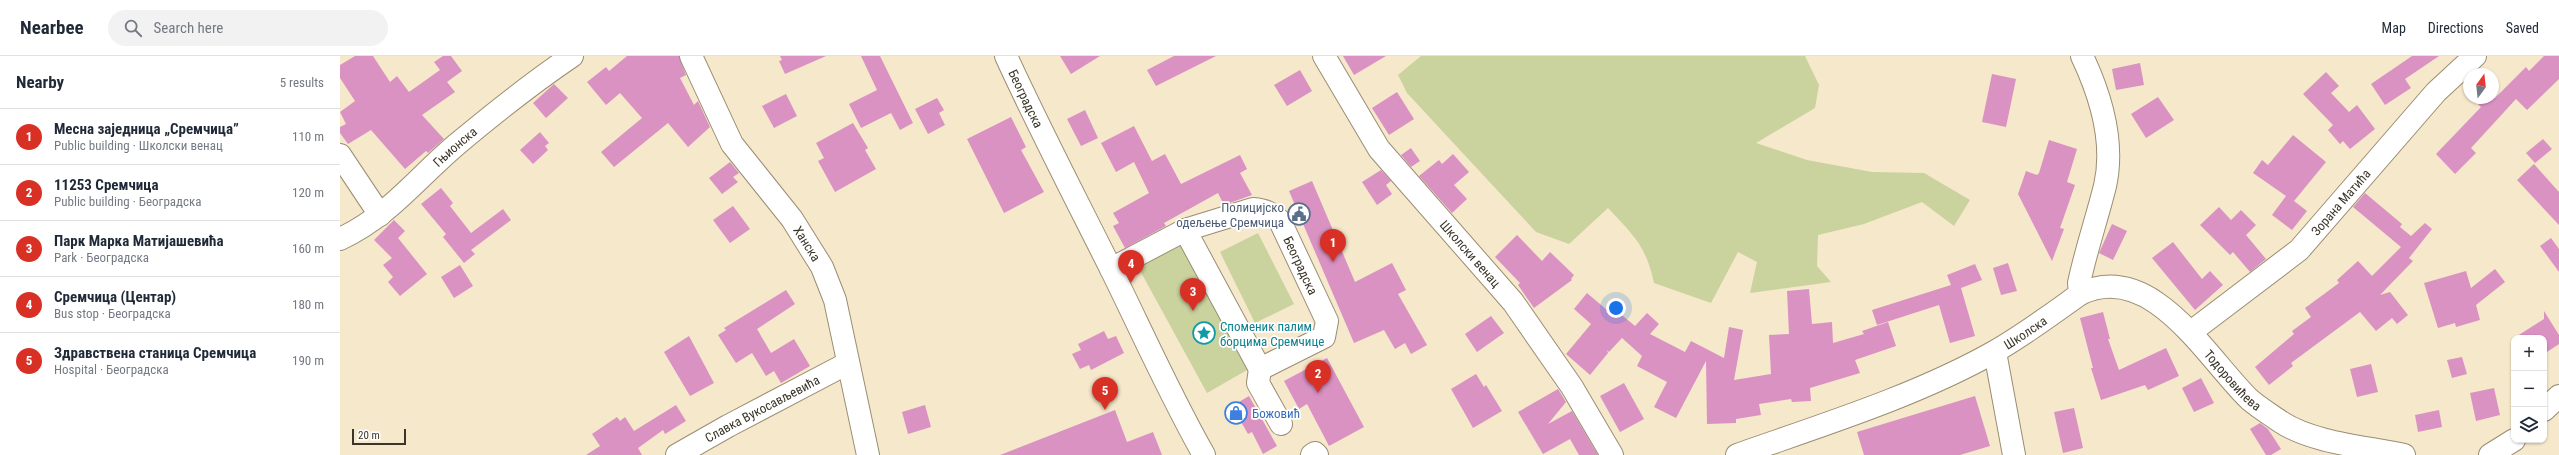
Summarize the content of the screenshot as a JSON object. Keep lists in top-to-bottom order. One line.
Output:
{"streets":{"street":["Београдска","Гњионска","Зорана Матића","Ханска","Школски венац","Школска","Тодоровићева","Славка Вукосављевића"]},"crossings":[["Зорана Матића","Тодоровићева"],["Ханска","Славка Вукосављевића"],["Школска","Тодоровићева"]],"places":{"public building":["Полицијско одељење Сремчица"],"place":["Споменик палим борцима Сремчице"],"shop":["Божовић"]},"scale_bar":"20 m","north":"top","page":{"header":"Nearbee","search":"Search here","nav":["Map","Directions","Saved"],"heading":["Nearby","5 results"],"list":[{"mark":"1","name":"Месна заједница „Сремчица”","note":"Public building · Школски венац","value":"110 m"},{"mark":"2","name":"11253 Сремчица","note":"Public building · Београдска","value":"120 m"},{"mark":"3","name":"Парк Марка Матијашевића","note":"Park · Београдска","value":"160 m"},{"mark":"4","name":"Сремчица (Центар)","note":"Bus stop · Београдска","value":"180 m"},{"mark":"5","name":"Здравствена станица Сремчица","note":"Hospital · Београдска","value":"190 m"}],"pins":["1","4","3","2","5"],"map_buttons":["+","−"],"scale":"20 m"}}
